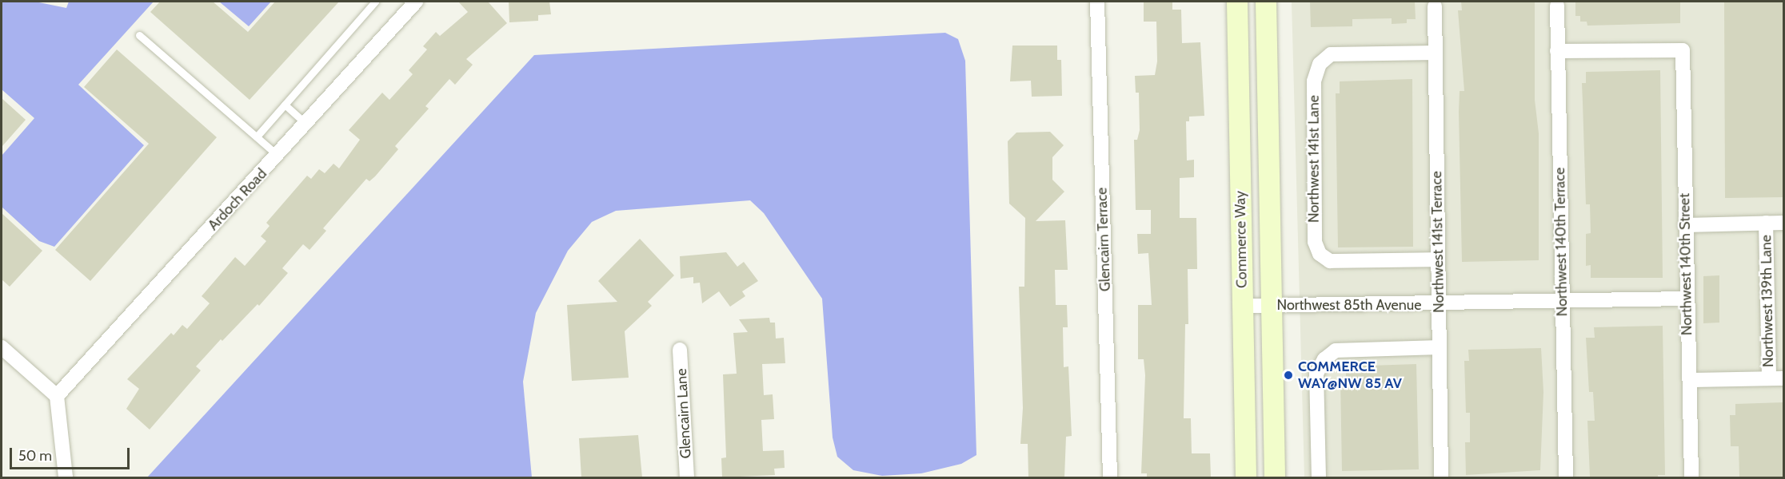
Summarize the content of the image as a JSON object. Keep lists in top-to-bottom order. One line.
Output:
{"streets":{"street":["Northwest 141st Lane","Ardoch Road","Glencairn Terrace","Commerce Way","Northwest 141st Terrace","Northwest 140th Terrace","Northwest 140th Street","Northwest 139th Lane","Northwest 85th Avenue","Glencairn Lane"]},"crossings":[["Northwest 141st Lane","Northwest 141st Terrace"],["Commerce Way","Northwest 85th Avenue"],["Northwest 141st Terrace","Northwest 85th Avenue"],["Northwest 140th Terrace","Northwest 140th Street"],["Northwest 140th Terrace","Northwest 85th Avenue"],["Northwest 140th Street","Northwest 85th Avenue"]],"places":["COMMERCE WAY@NW 85 AV"],"scale_bar":"50 m"}
